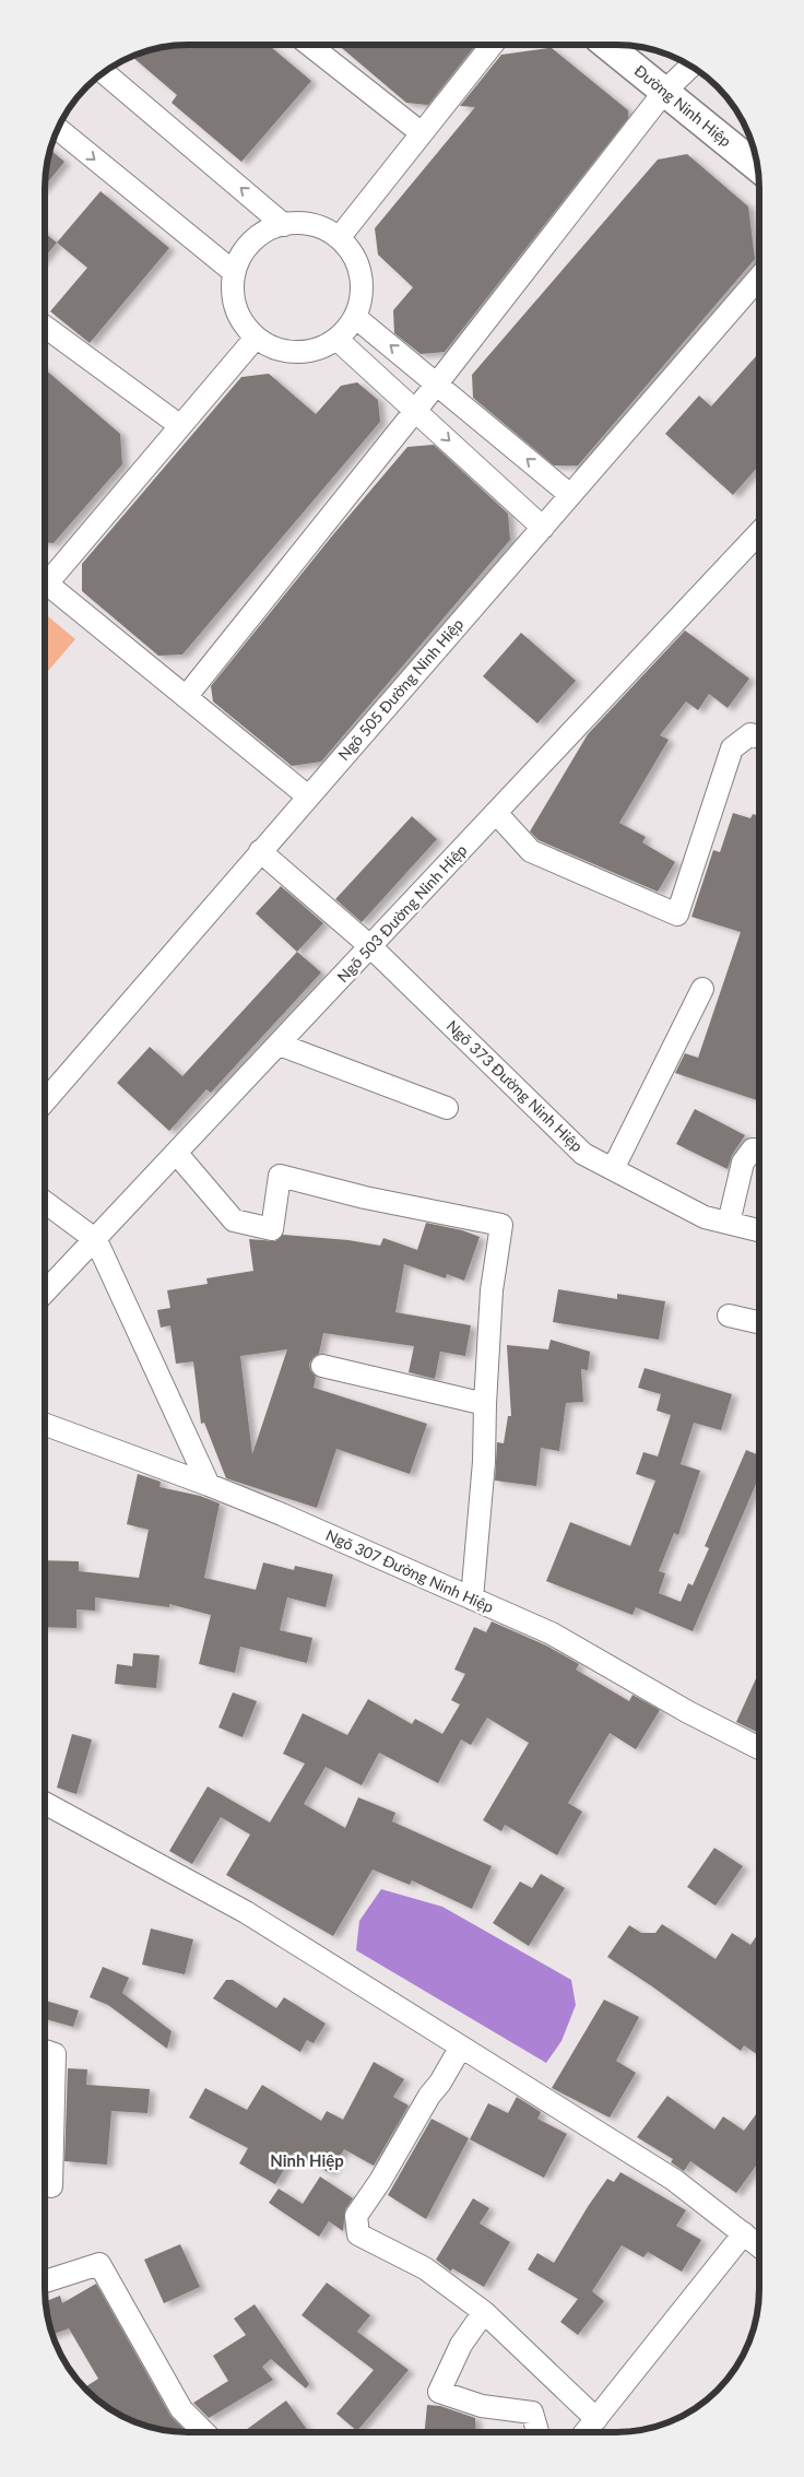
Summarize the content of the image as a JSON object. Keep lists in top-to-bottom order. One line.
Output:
{"streets":{"main road":["Đường Ninh Hiệp"],"street":["Ngõ 505 Đường Ninh Hiệp","Ngõ 503 Đường Ninh Hiệp","Ngõ 373 Đường Ninh Hiệp","Ngõ 307 Đường Ninh Hiệp"]},"crossings":[["Ngõ 505 Đường Ninh Hiệp","Ngõ 373 Đường Ninh Hiệp"],["Ngõ 503 Đường Ninh Hiệp","Ngõ 373 Đường Ninh Hiệp"]],"districts":["Ninh Hiệp"]}
